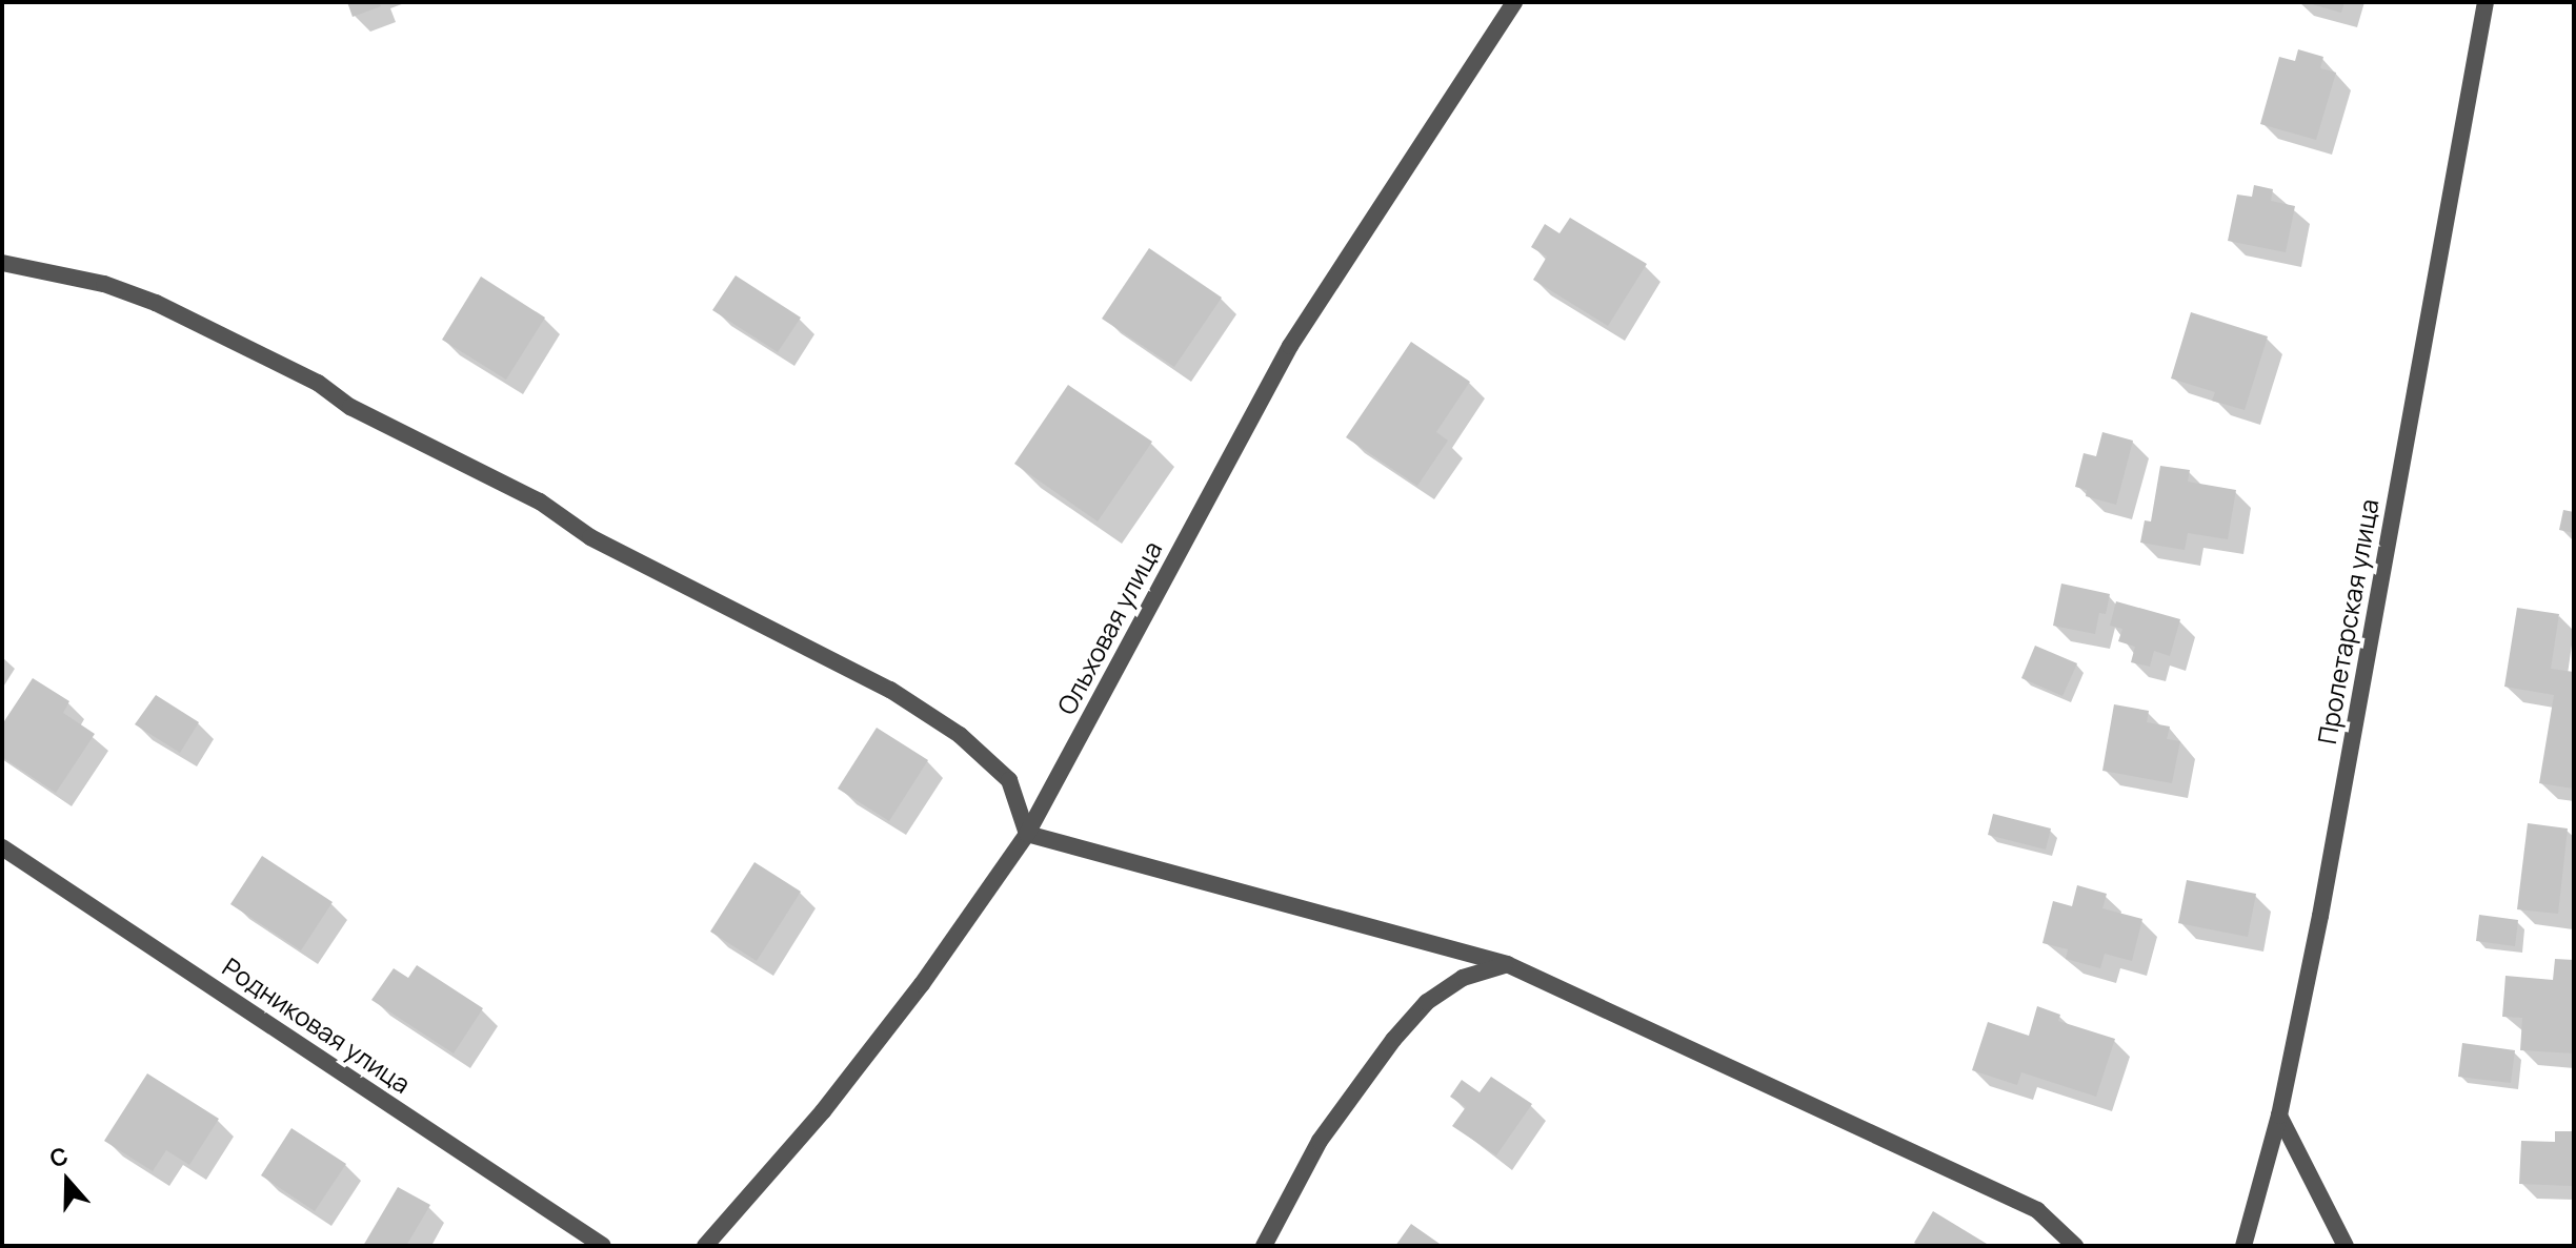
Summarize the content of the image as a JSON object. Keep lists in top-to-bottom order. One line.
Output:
{"streets":{"street":["Пролетарская улица","Ольховая улица","Родниковая улица"]},"north":"top"}
